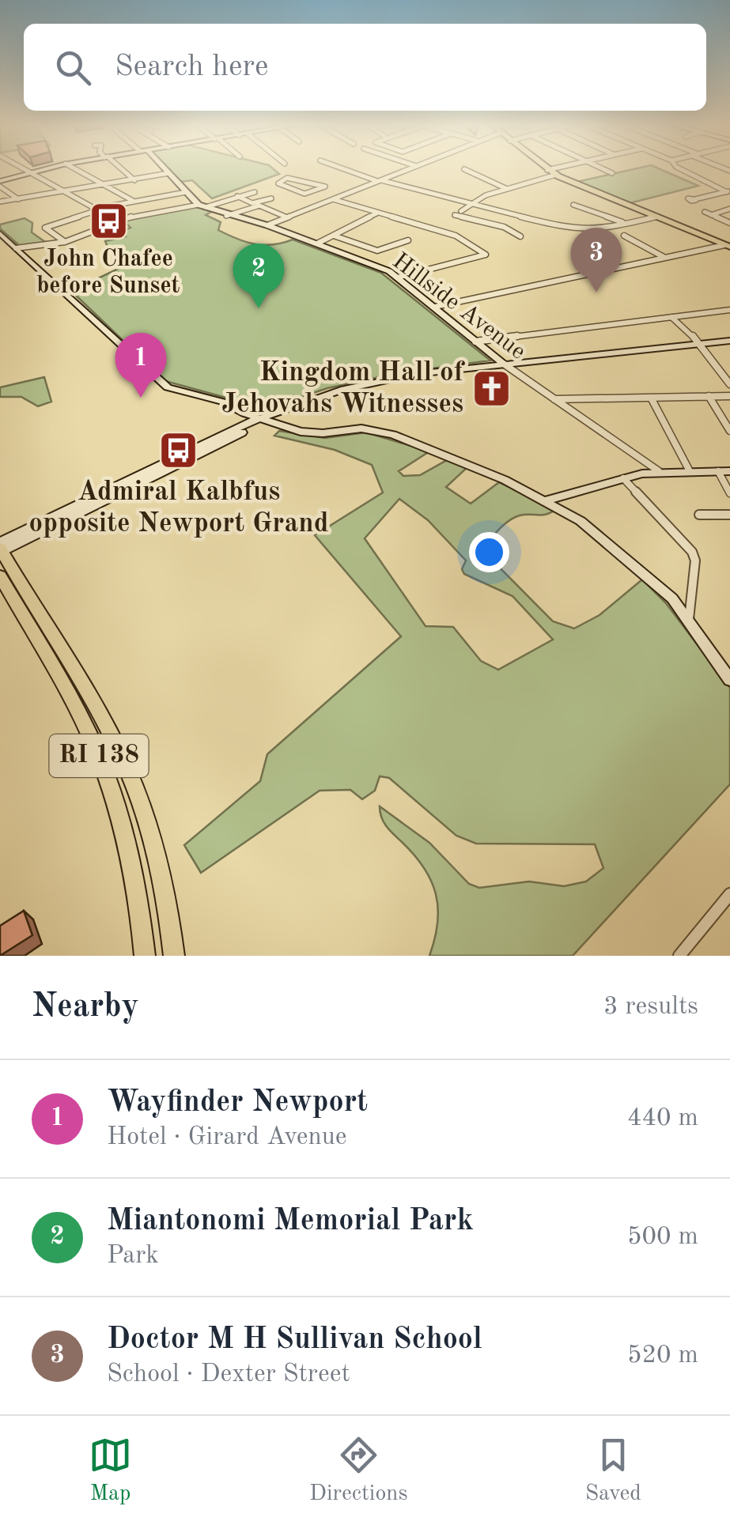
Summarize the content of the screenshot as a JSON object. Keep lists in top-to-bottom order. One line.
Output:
{"streets":{"highway":["RI 138"],"street":["Hillside Avenue"]},"places":{"bus stop":["John Chafee before Sunset","Admiral Kalbfus opposite Newport Grand"],"church":["Kingdom Hall of Jehovahs Witnesses"]},"page":{"search":"Search here","pins":["3","2","1"],"heading":["Nearby","3 results"],"list":[{"mark":"1","name":"Wayfinder Newport","note":"Hotel · Girard Avenue","value":"440 m"},{"mark":"2","name":"Miantonomi Memorial Park","note":"Park","value":"500 m"},{"mark":"3","name":"Doctor M H Sullivan School","note":"School · Dexter Street","value":"520 m"}],"nav":["Map","Directions","Saved"]}}
